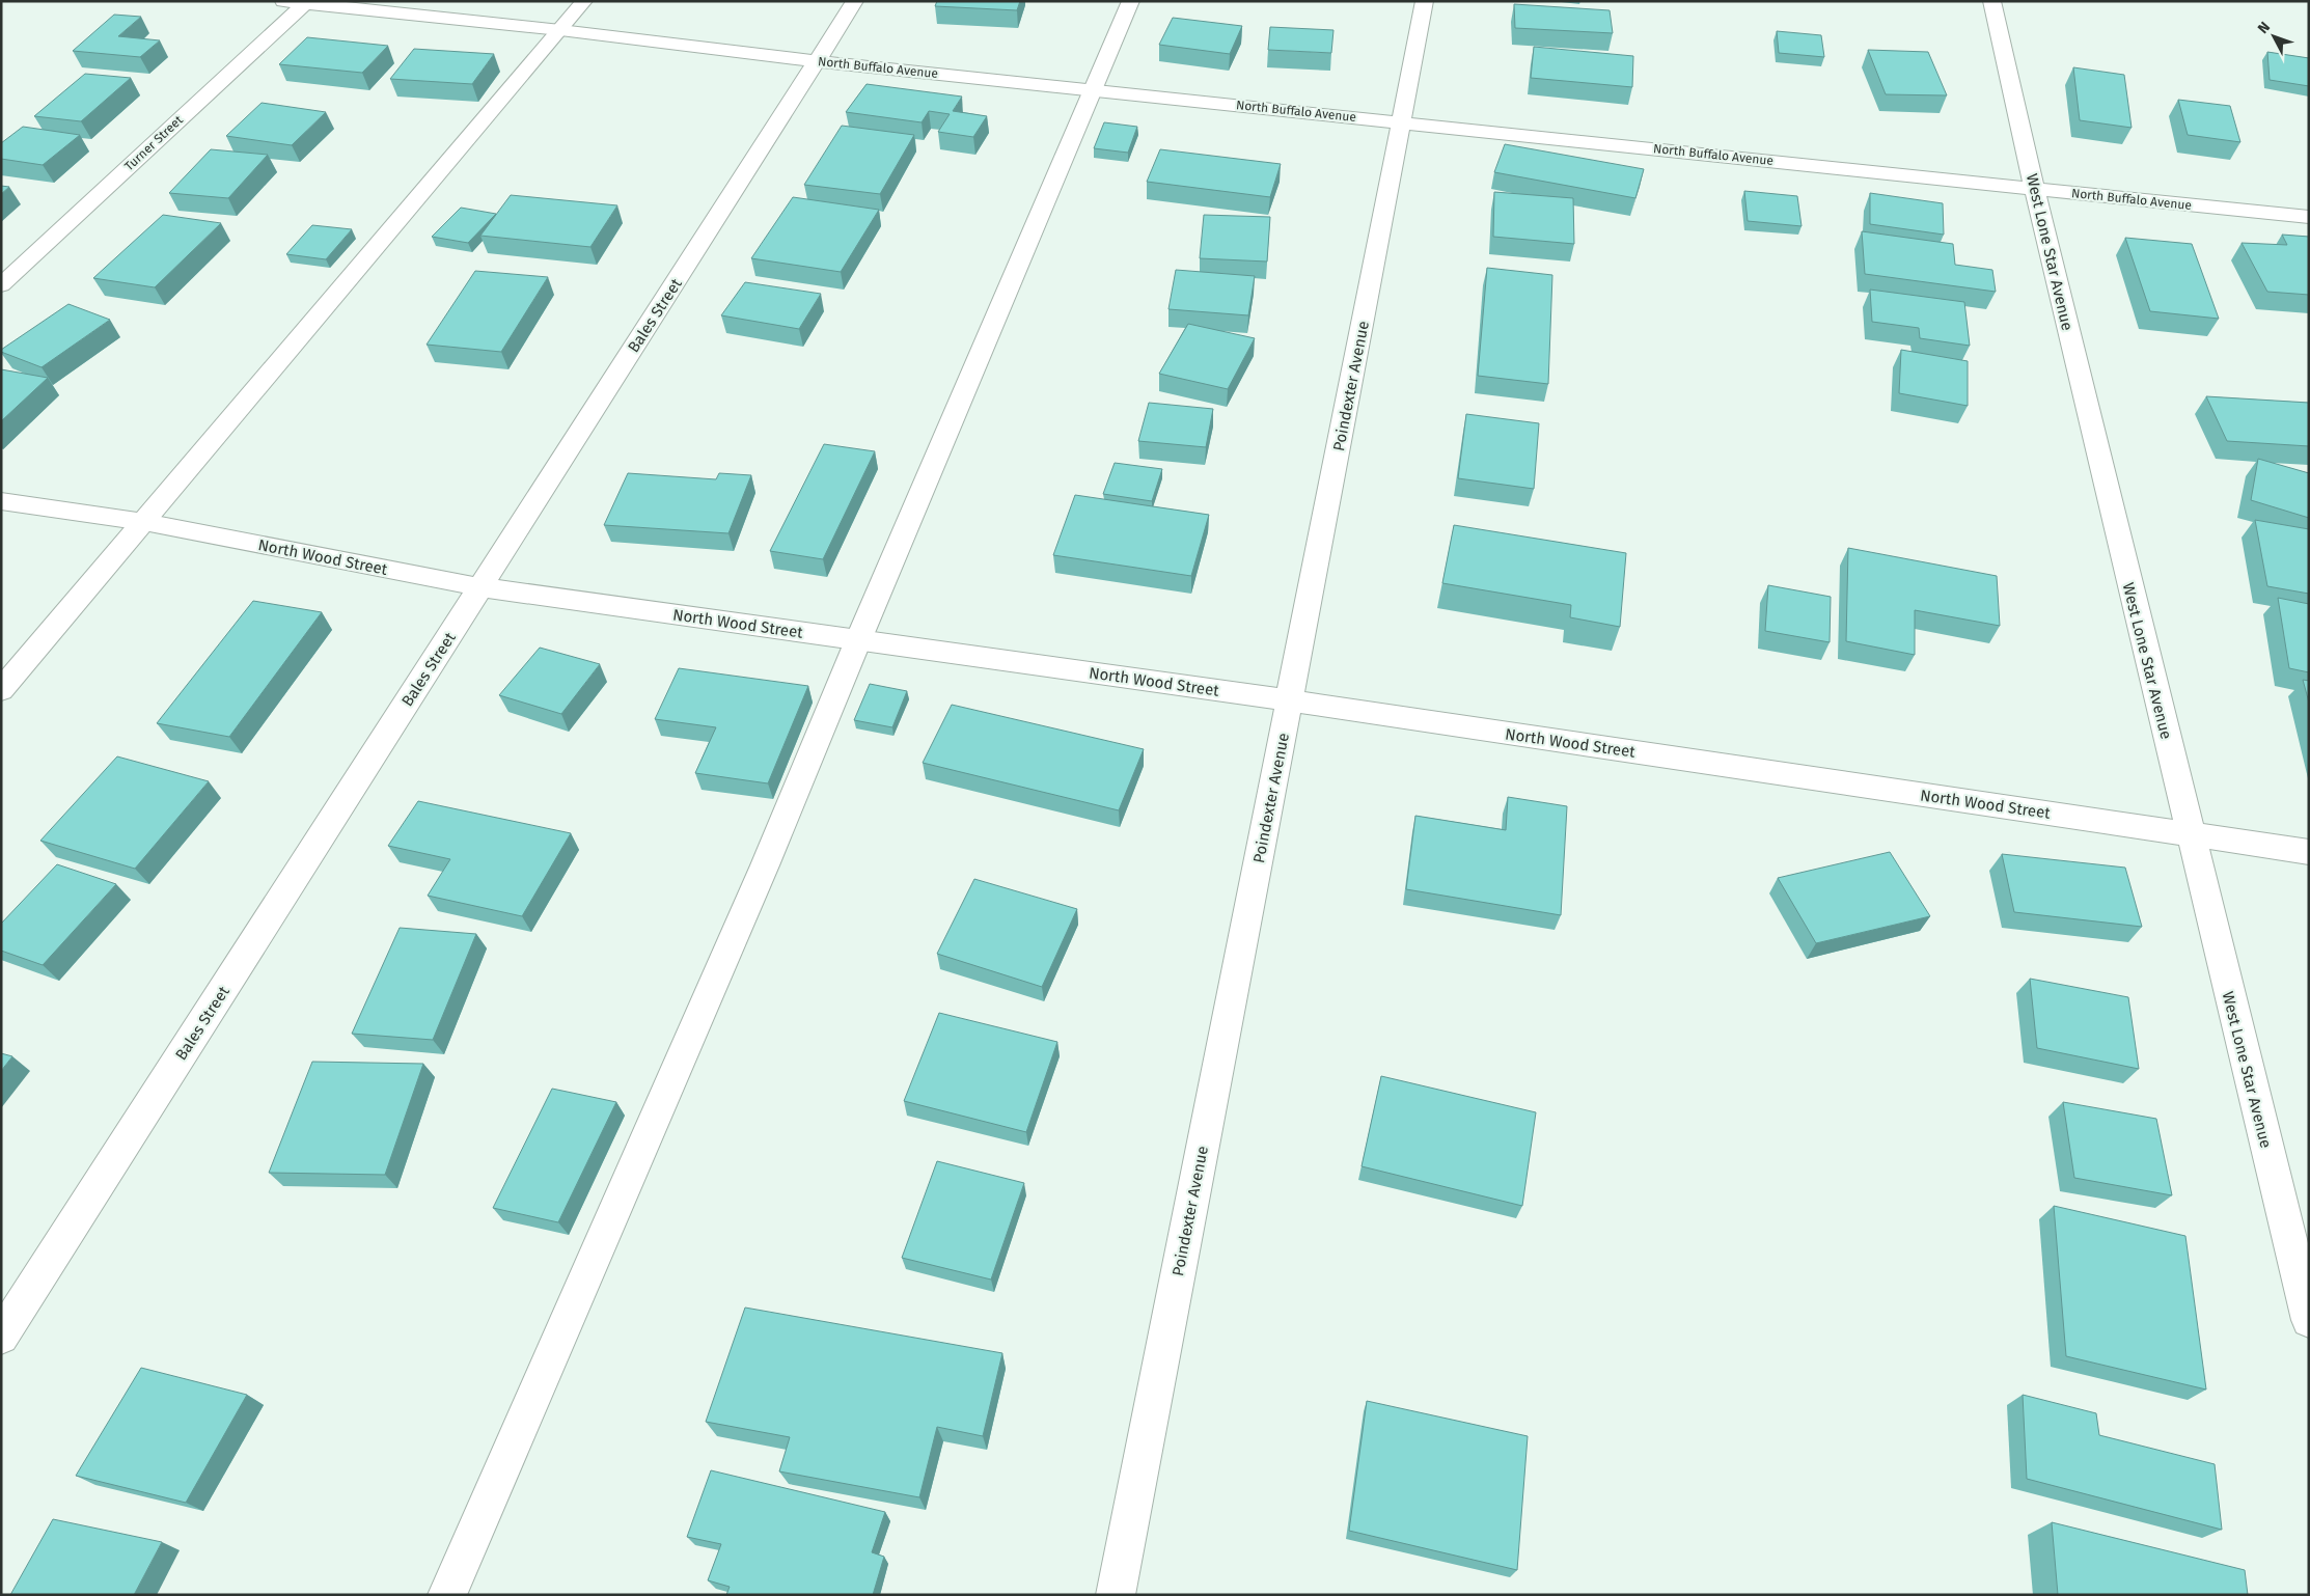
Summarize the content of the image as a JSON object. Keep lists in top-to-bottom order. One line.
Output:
{"streets":{"street":["North Buffalo Avenue","Turner Street","West Lone Star Avenue","Bales Street","Poindexter Avenue","North Wood Street"]},"crossings":[["North Buffalo Avenue","Turner Street"],["North Buffalo Avenue","West Lone Star Avenue"],["North Buffalo Avenue","Bales Street"],["North Buffalo Avenue","Poindexter Avenue"],["West Lone Star Avenue","North Wood Street"],["Bales Street","North Wood Street"],["Poindexter Avenue","North Wood Street"]],"north":"top left"}
